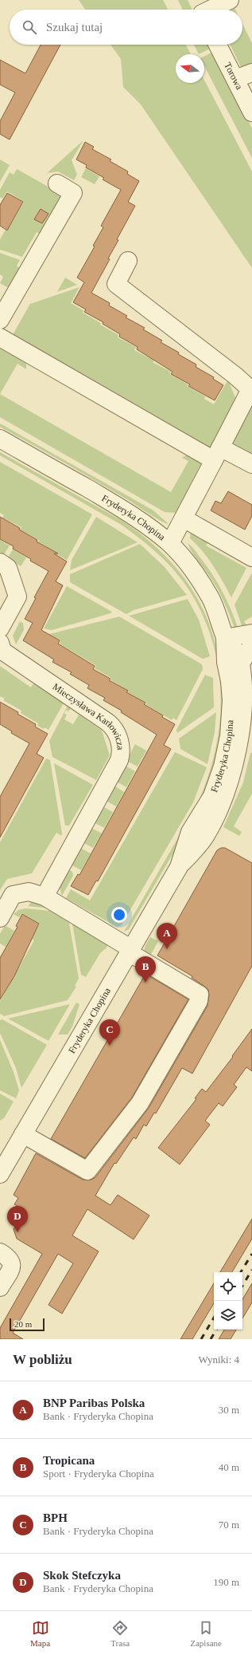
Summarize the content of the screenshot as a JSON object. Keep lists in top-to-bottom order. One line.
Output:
{"streets":{"street":["Torowa","Fryderyka Chopina","Mieczysława Karłowicza"]},"scale_bar":"20 m","north":"left","page":{"search":"Szukaj tutaj","pins":["A","B","C","D"],"scale":"20 m","heading":["W pobliżu","Wyniki: 4"],"list":[{"mark":"A","name":"BNP Paribas Polska","note":"Bank · Fryderyka Chopina","value":"30 m"},{"mark":"B","name":"Tropicana","note":"Sport · Fryderyka Chopina","value":"40 m"},{"mark":"C","name":"BPH","note":"Bank · Fryderyka Chopina","value":"70 m"},{"mark":"D","name":"Skok Stefczyka","note":"Bank · Fryderyka Chopina","value":"190 m"}],"nav":["Mapa","Trasa","Zapisane"]}}
